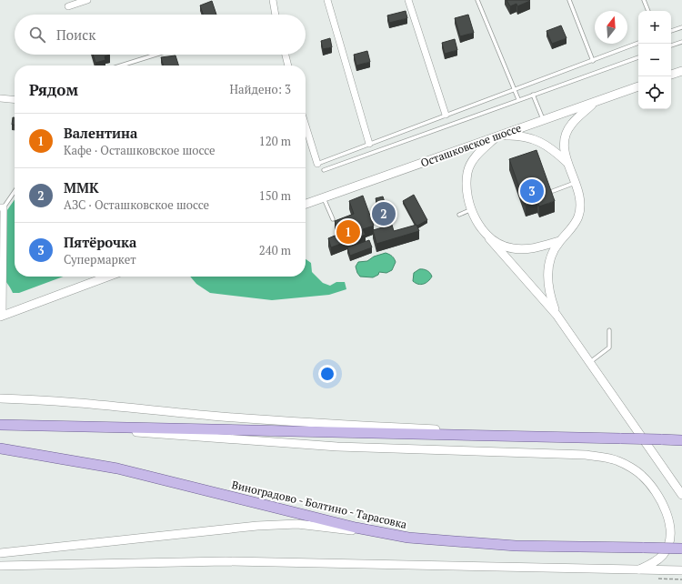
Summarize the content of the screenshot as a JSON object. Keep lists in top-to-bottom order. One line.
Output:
{"streets":{"main road":["Осташковское шоссе","Виноградово - Болтино - Тарасовка"]},"north":"top","page":{"map_buttons":["+","−"],"search":"Поиск","heading":["Рядом","Найдено: 3"],"list":[{"mark":"1","name":"Валентина","note":"Кафе · Осташковское шоссе","value":"120 m"},{"mark":"2","name":"ММК","note":"АЗС · Осташковское шоссе","value":"150 m"},{"mark":"3","name":"Пятёрочка","note":"Супермаркет","value":"240 m"}],"pins":["3","2","1"]}}
